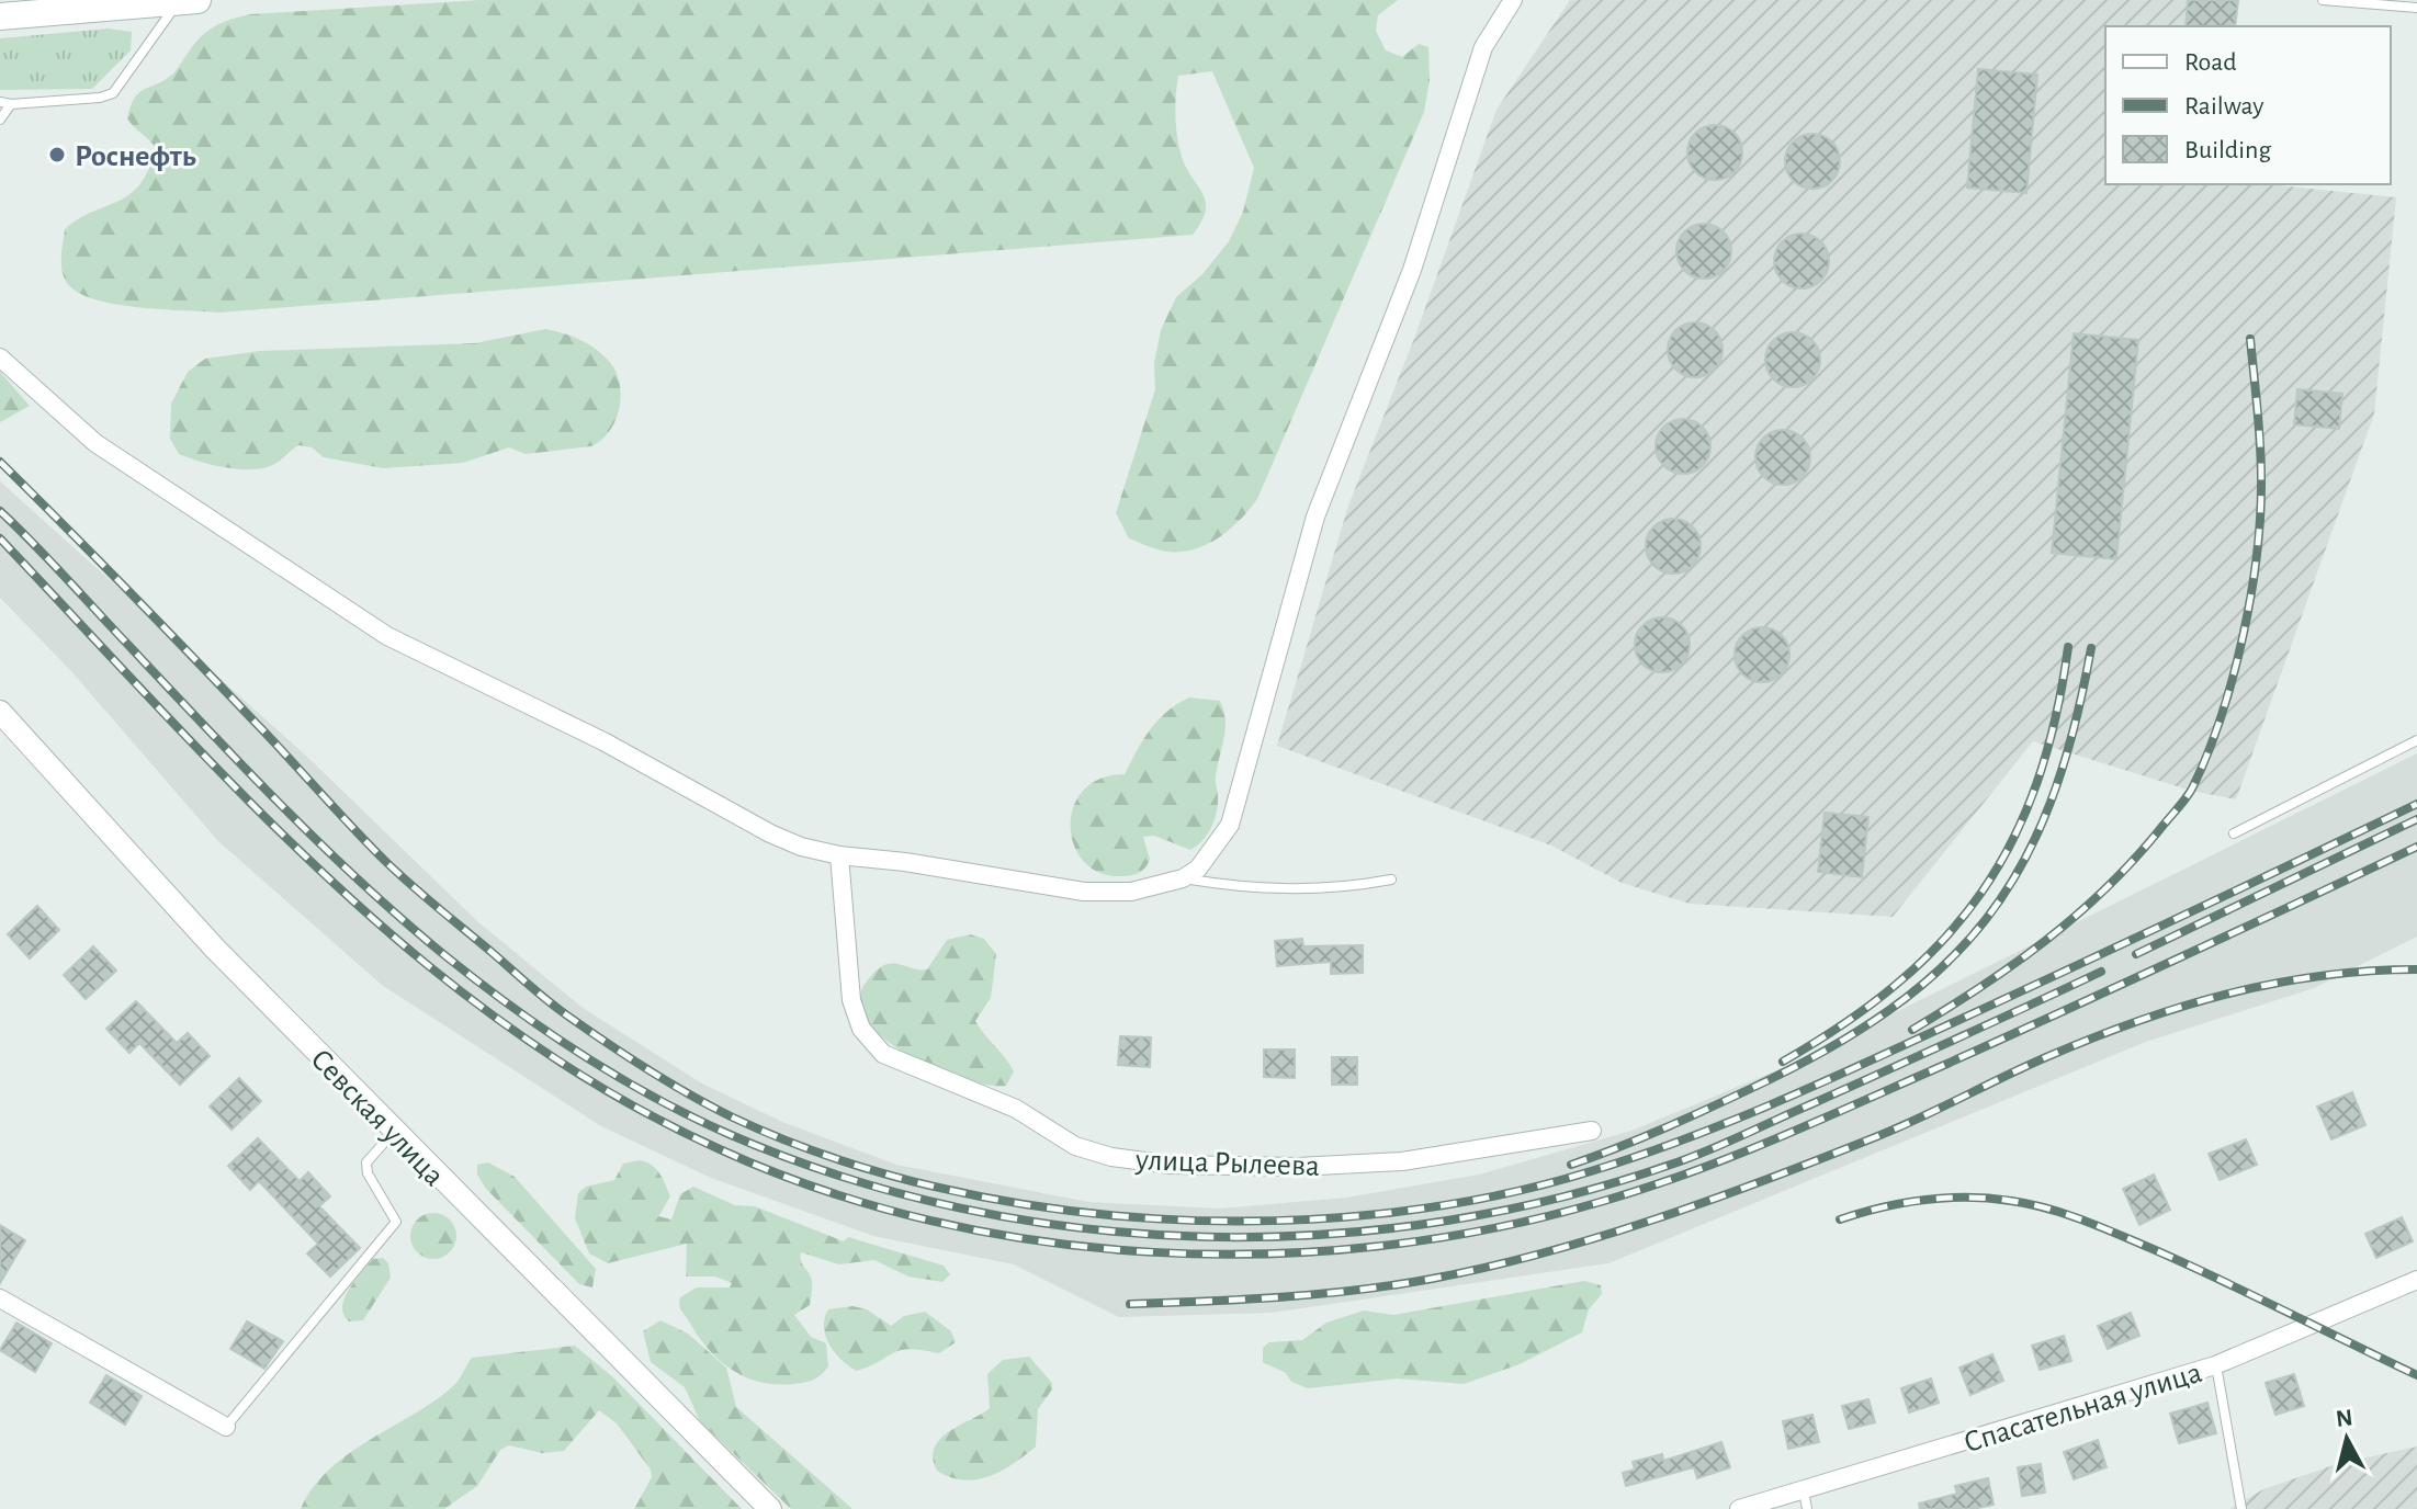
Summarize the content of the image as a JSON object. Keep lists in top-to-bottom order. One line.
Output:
{"streets":{"street":["Севская улица","улица Рылеева","Спасательная улица"]},"places":["Роснефть"],"legend":["Road","Railway","Building"],"north":"top"}
